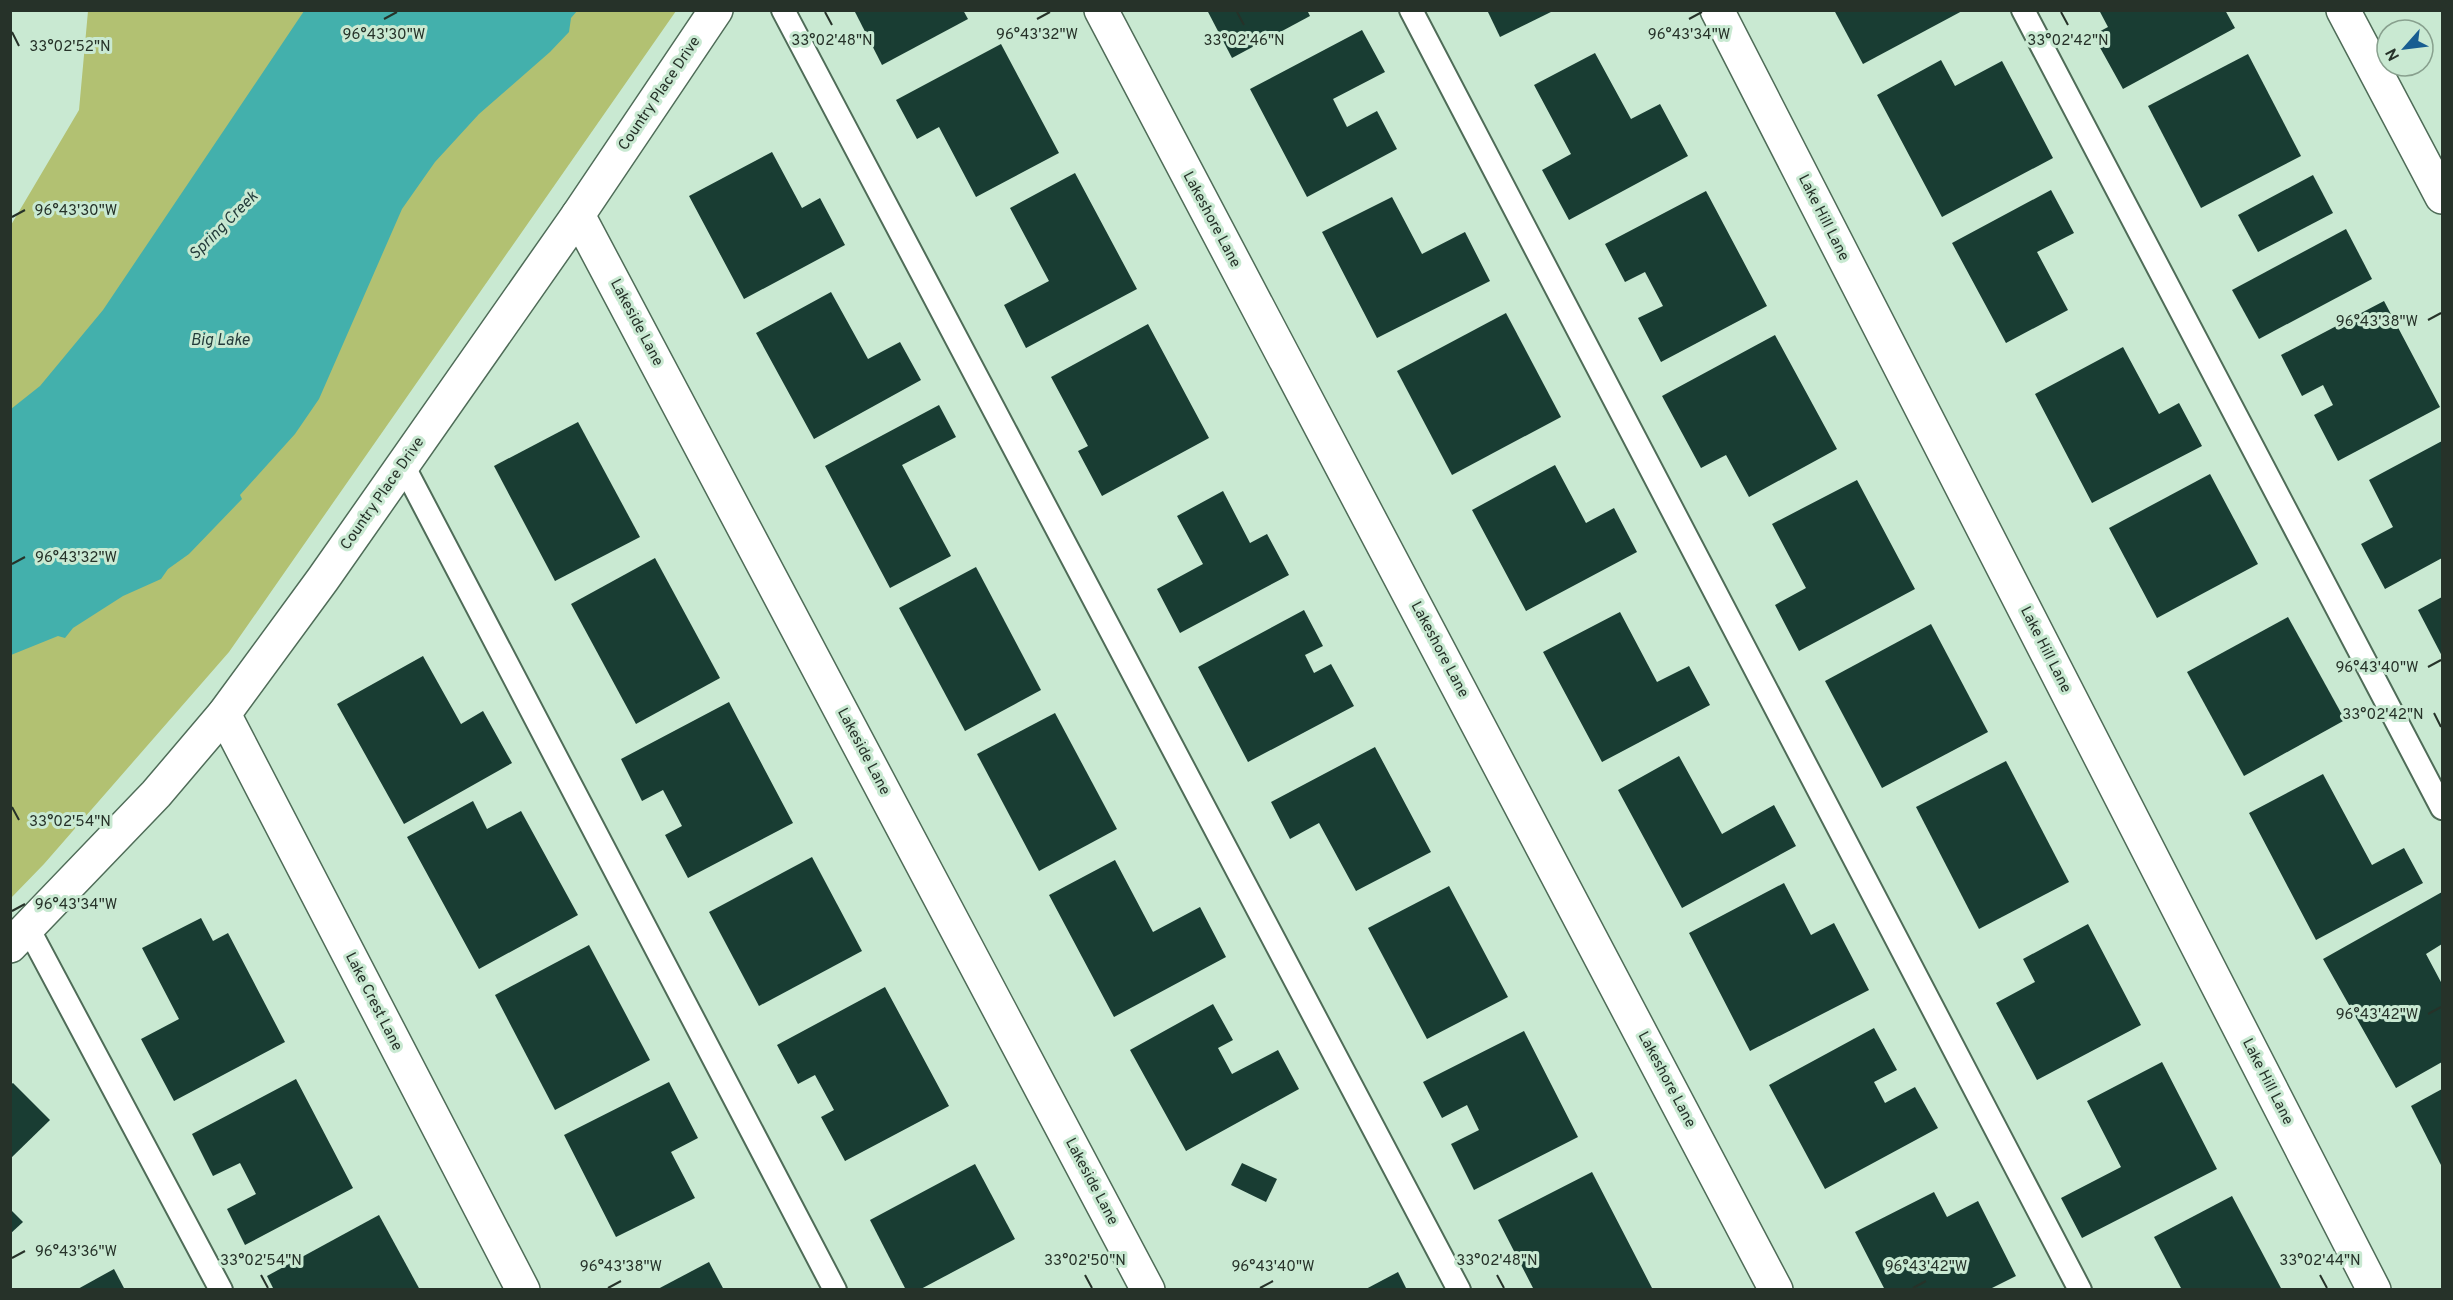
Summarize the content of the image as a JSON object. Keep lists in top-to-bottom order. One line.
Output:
{"streets":{"street":["Country Place Drive","Lake Hill Lane","Lakeshore Lane","Lakeside Lane","Lake Crest Lane"]},"crossings":[["Country Place Drive","Lakeside Lane"],["Country Place Drive","Lake Crest Lane"]],"water":["Spring Creek","Big Lake"],"north":"bottom left","coordinates":["96°43'32\"W","96°43'30\"W","96°43'34\"W","33°02'48\"N","33°02'46\"N","33°02'42\"N","33°02'52\"N","96°43'38\"W","96°43'40\"W","33°02'54\"N","96°43'42\"W","96°43'36\"W","33°02'50\"N","33°02'44\"N"]}
